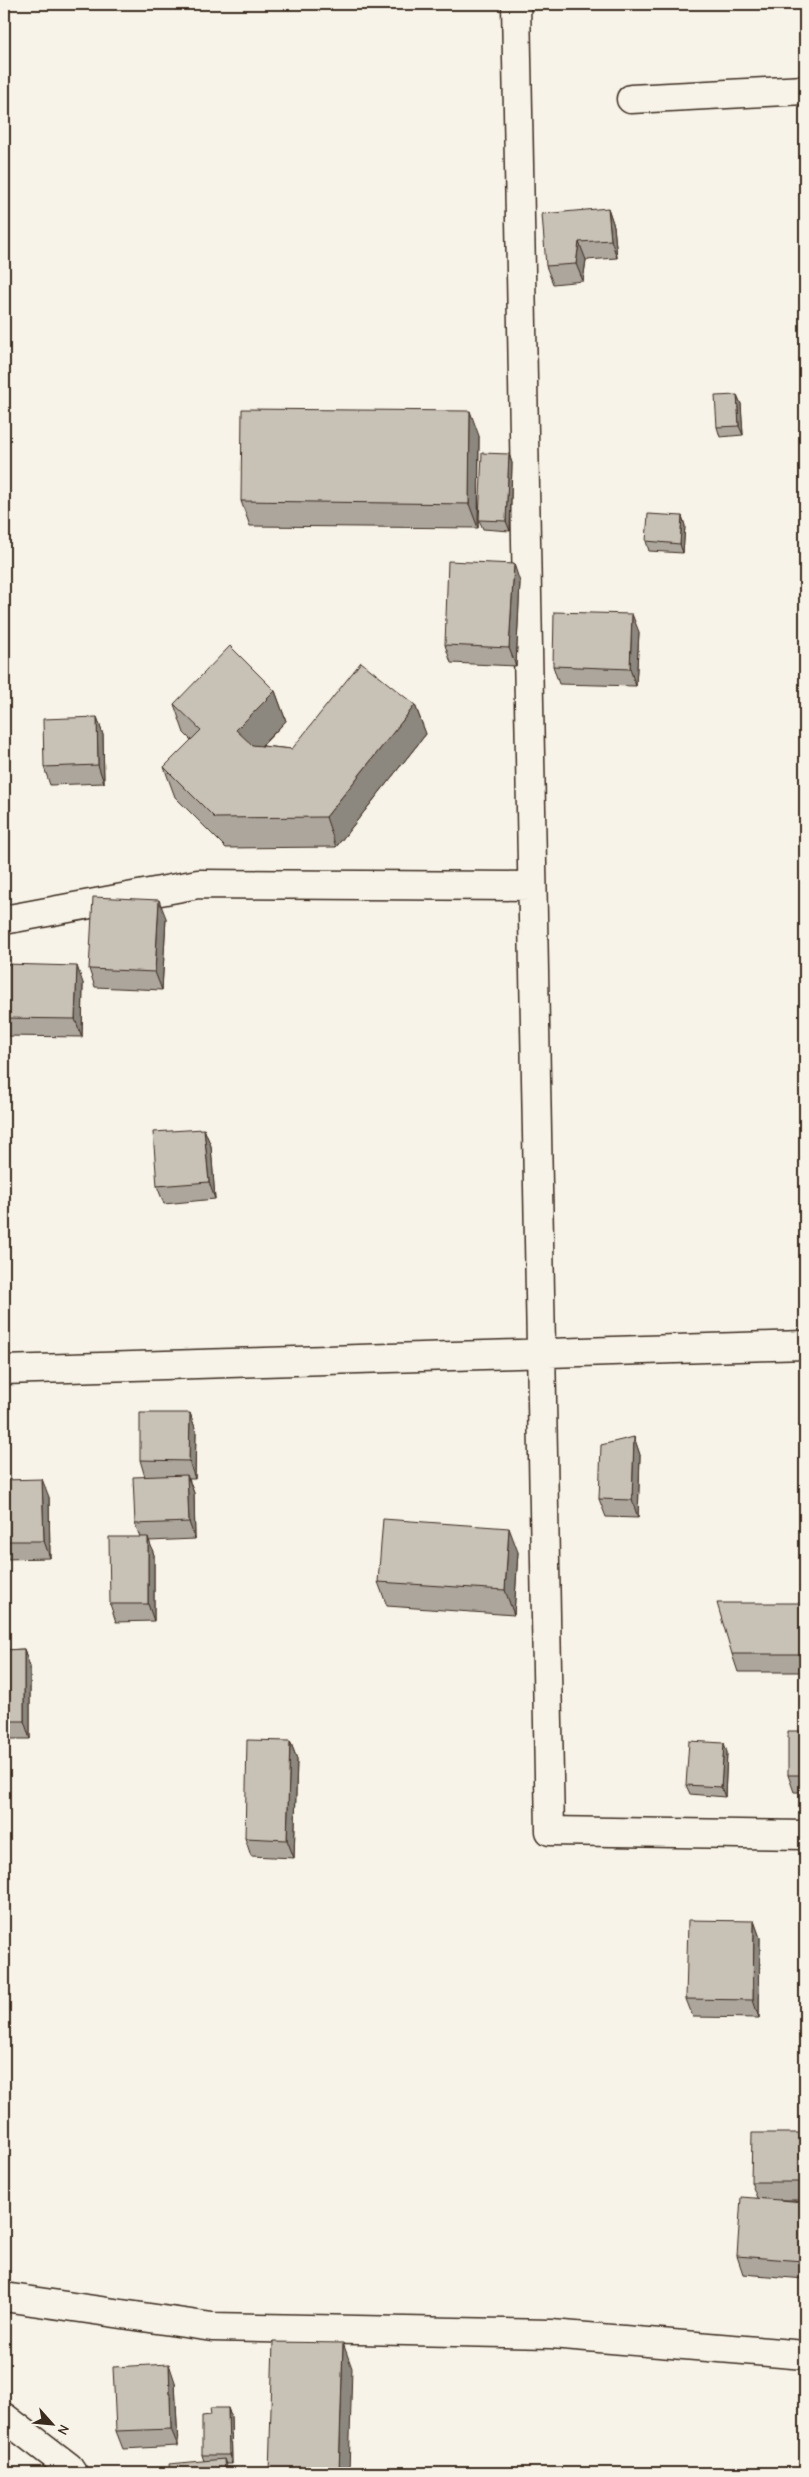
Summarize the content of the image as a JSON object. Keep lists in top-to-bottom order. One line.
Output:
{"north":"bottom right"}
